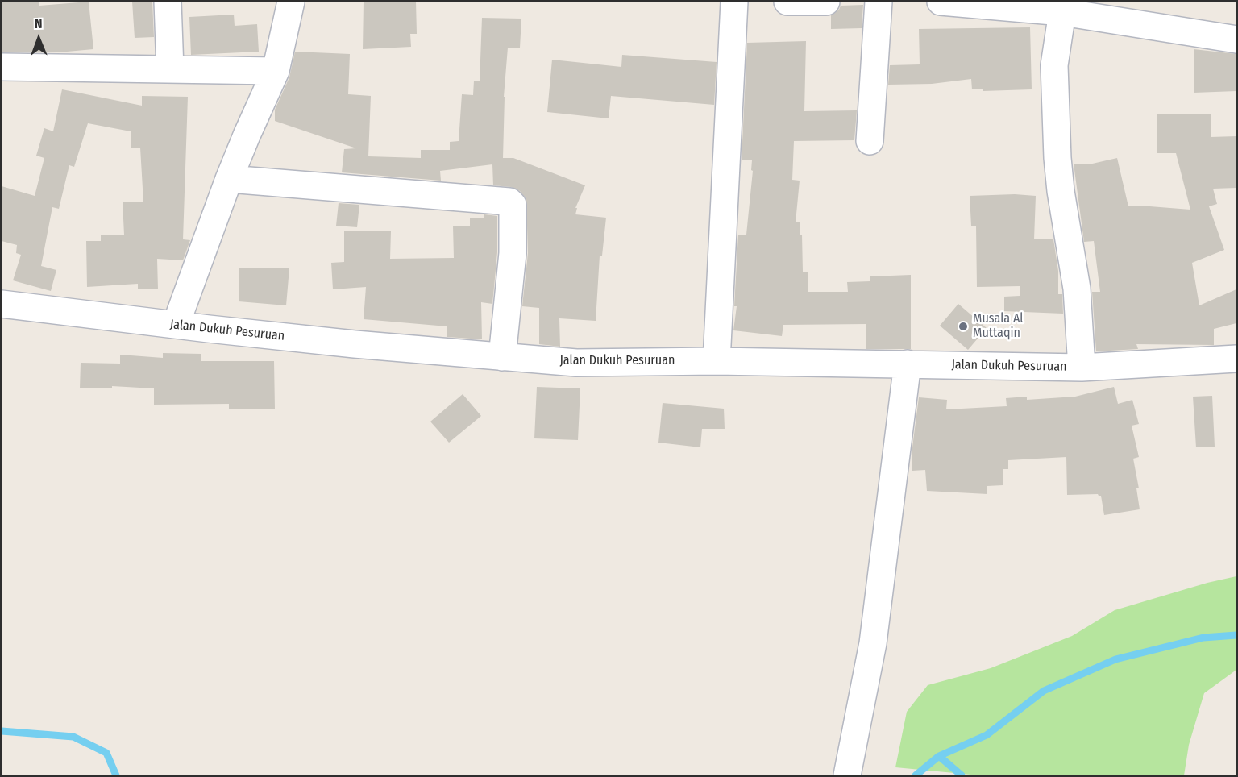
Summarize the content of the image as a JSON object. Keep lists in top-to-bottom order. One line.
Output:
{"streets":{"street":["Jalan Dukuh Pesuruan"]},"places":["Musala Al Muttaqin"],"north":"top"}
